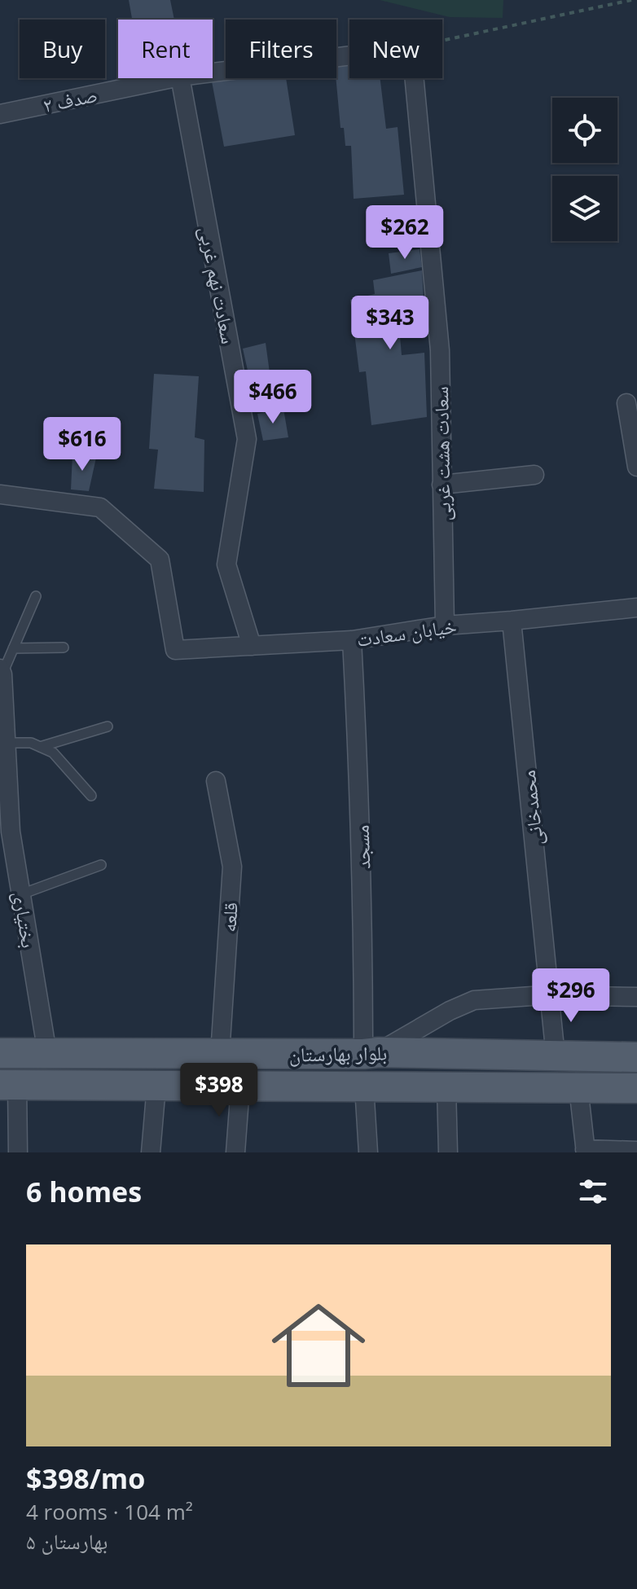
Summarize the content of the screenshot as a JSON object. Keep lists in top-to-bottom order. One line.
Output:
{"streets":{"main road":["بلوار بهارستان"],"street":["صدف ۲","سعادت نهم غربی","سعادت هشت غربی","خیابان سعادت","محمدخانی","مسجد","قلعه","بختیاری"]},"crossings":[["سعادت نهم غربی","خیابان سعادت"],["سعادت هشت غربی","خیابان سعادت"],["خیابان سعادت","محمدخانی"],["خیابان سعادت","مسجد"],["محمدخانی","بلوار بهارستان"],["مسجد","بلوار بهارستان"],["قلعه","بلوار بهارستان"],["بختیاری","بلوار بهارستان"]],"page":{"chip":["Buy","Rent","Filters","New"],"price":["$262","$343","$466","$616","$296","$398"],"heading":"6 homes","list":[{"name":"$398/mo","note":"4 rooms · 104 m² · بهارستان ۵"}]}}
